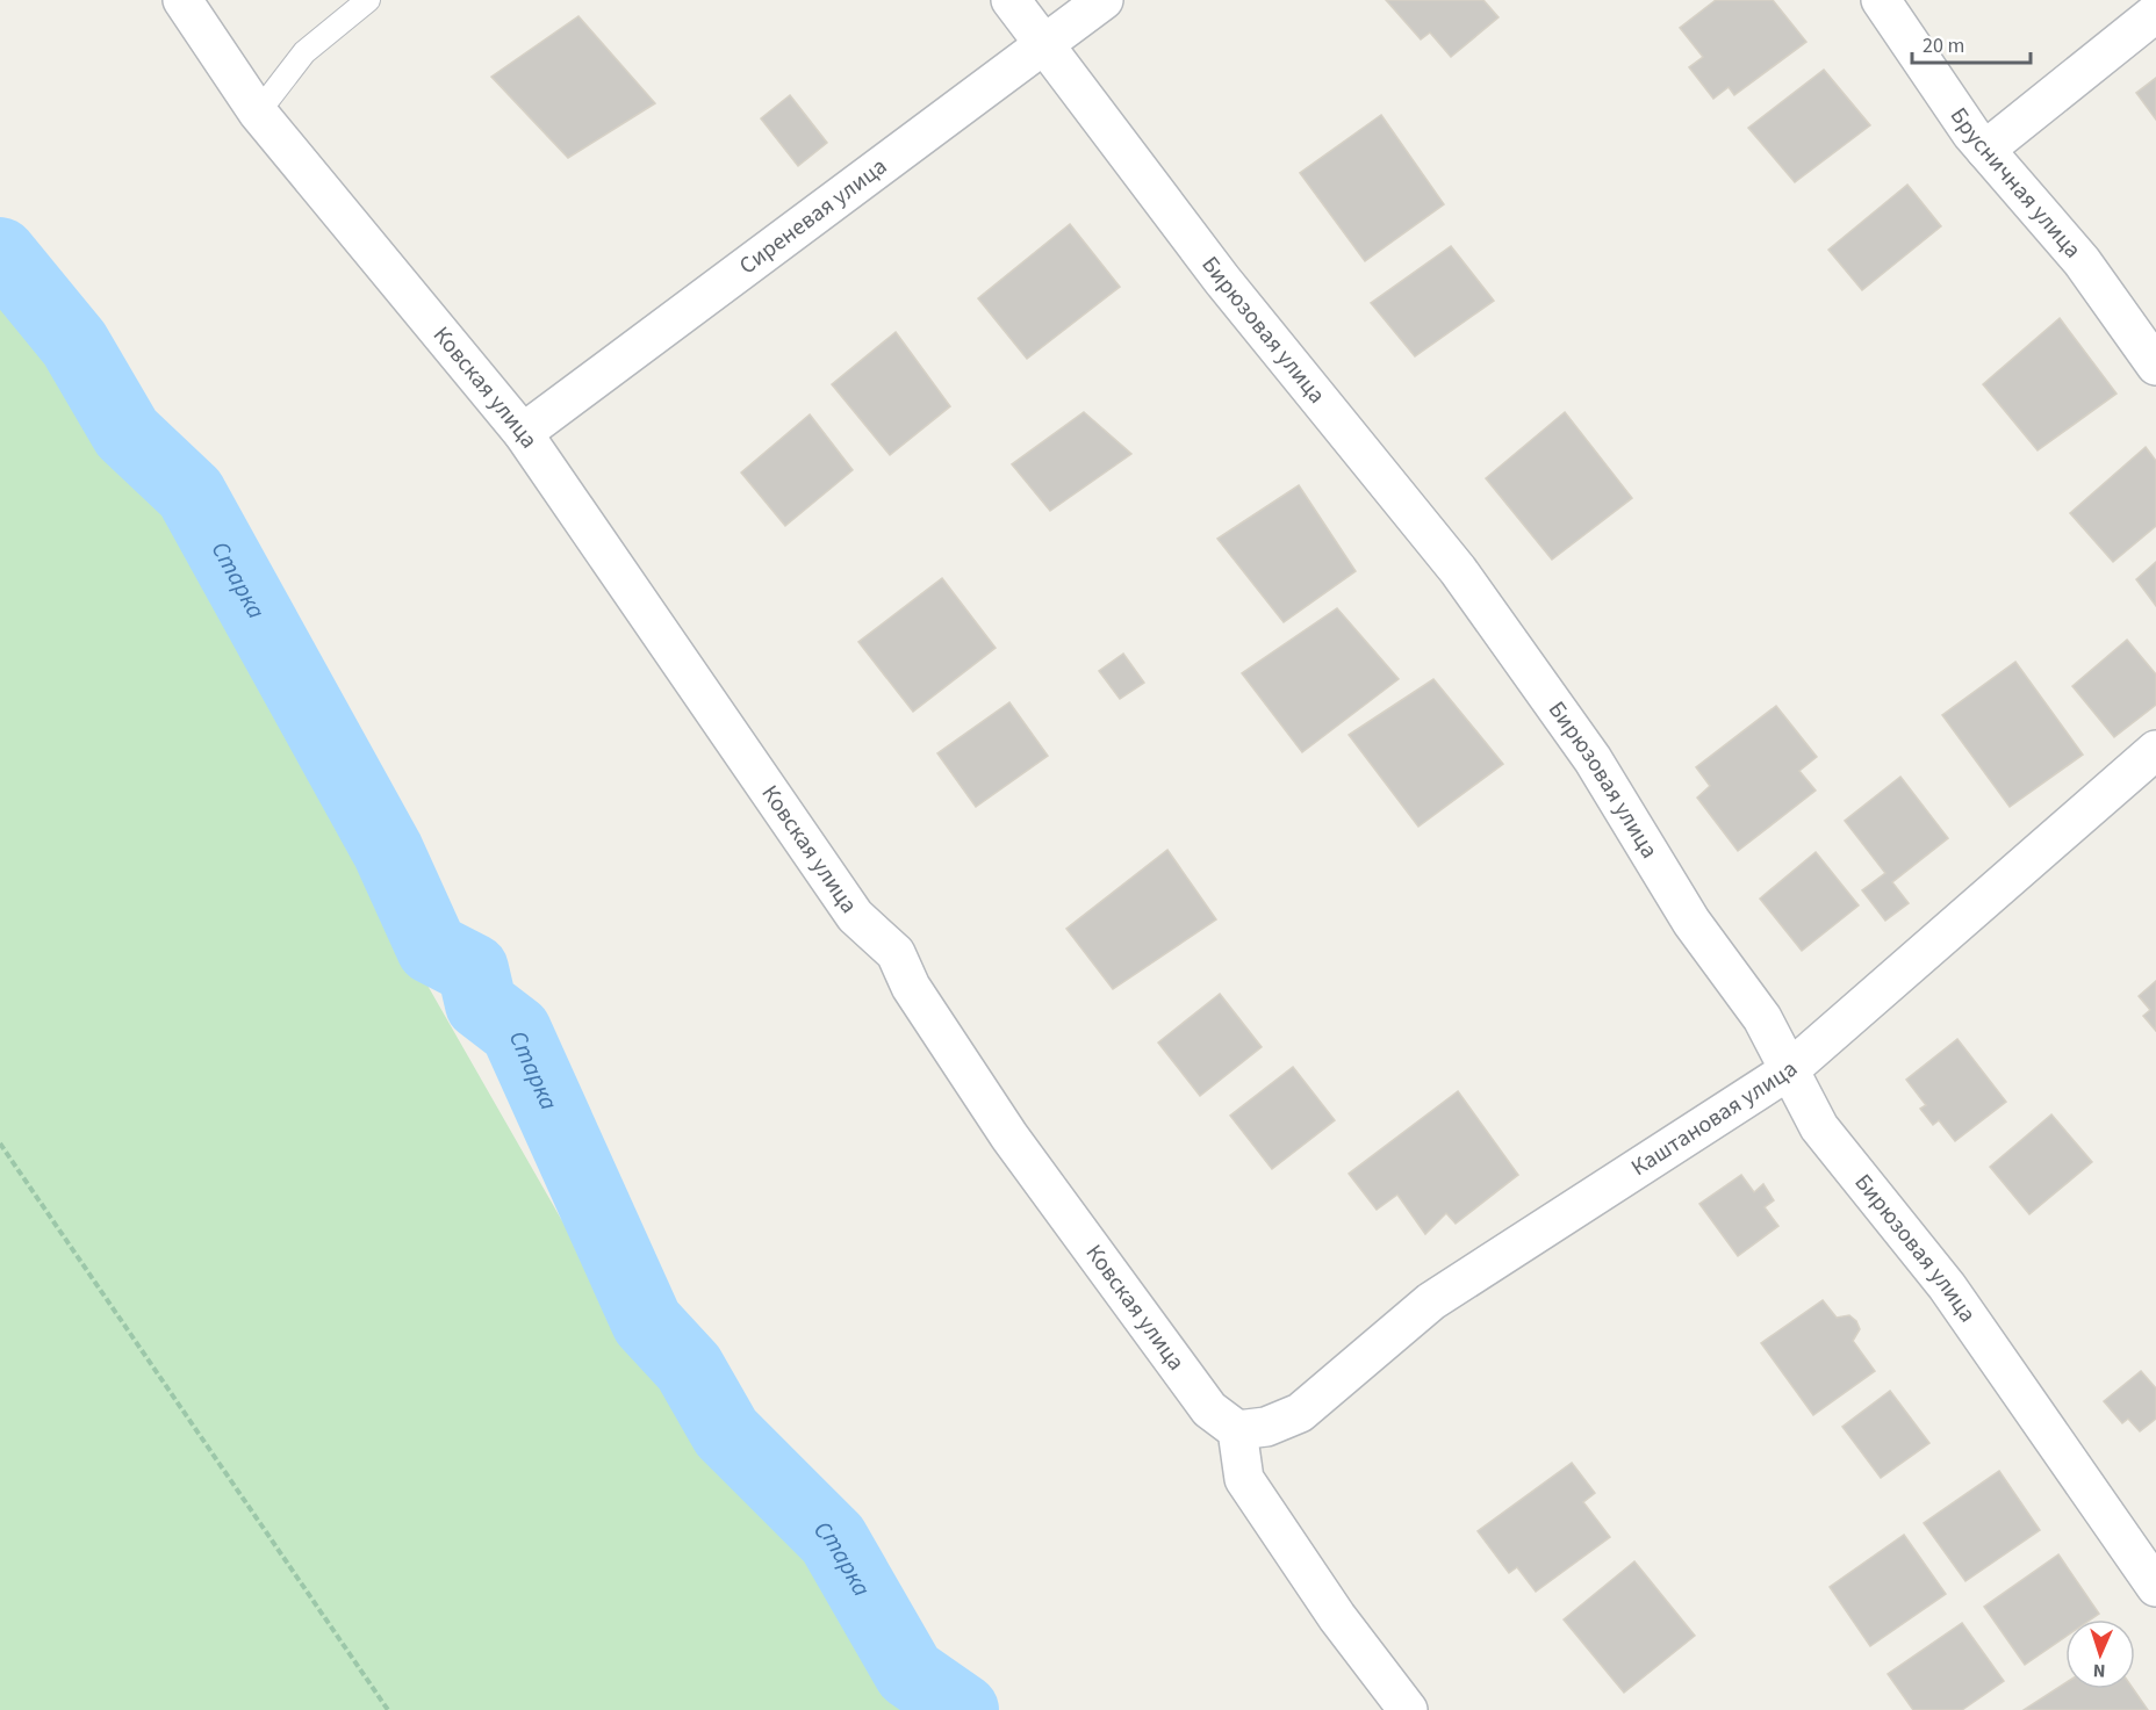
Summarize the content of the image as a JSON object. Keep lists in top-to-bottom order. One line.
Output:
{"streets":{"street":["Брусничная улица","Сиреневая улица","Бирюзовая улица","Ковская улица","Каштановая улица"]},"crossings":[["Сиреневая улица","Бирюзовая улица"],["Сиреневая улица","Ковская улица"],["Бирюзовая улица","Каштановая улица"],["Ковская улица","Каштановая улица"]],"water":["Старка"],"scale_bar":"20 m","north":"bottom"}
